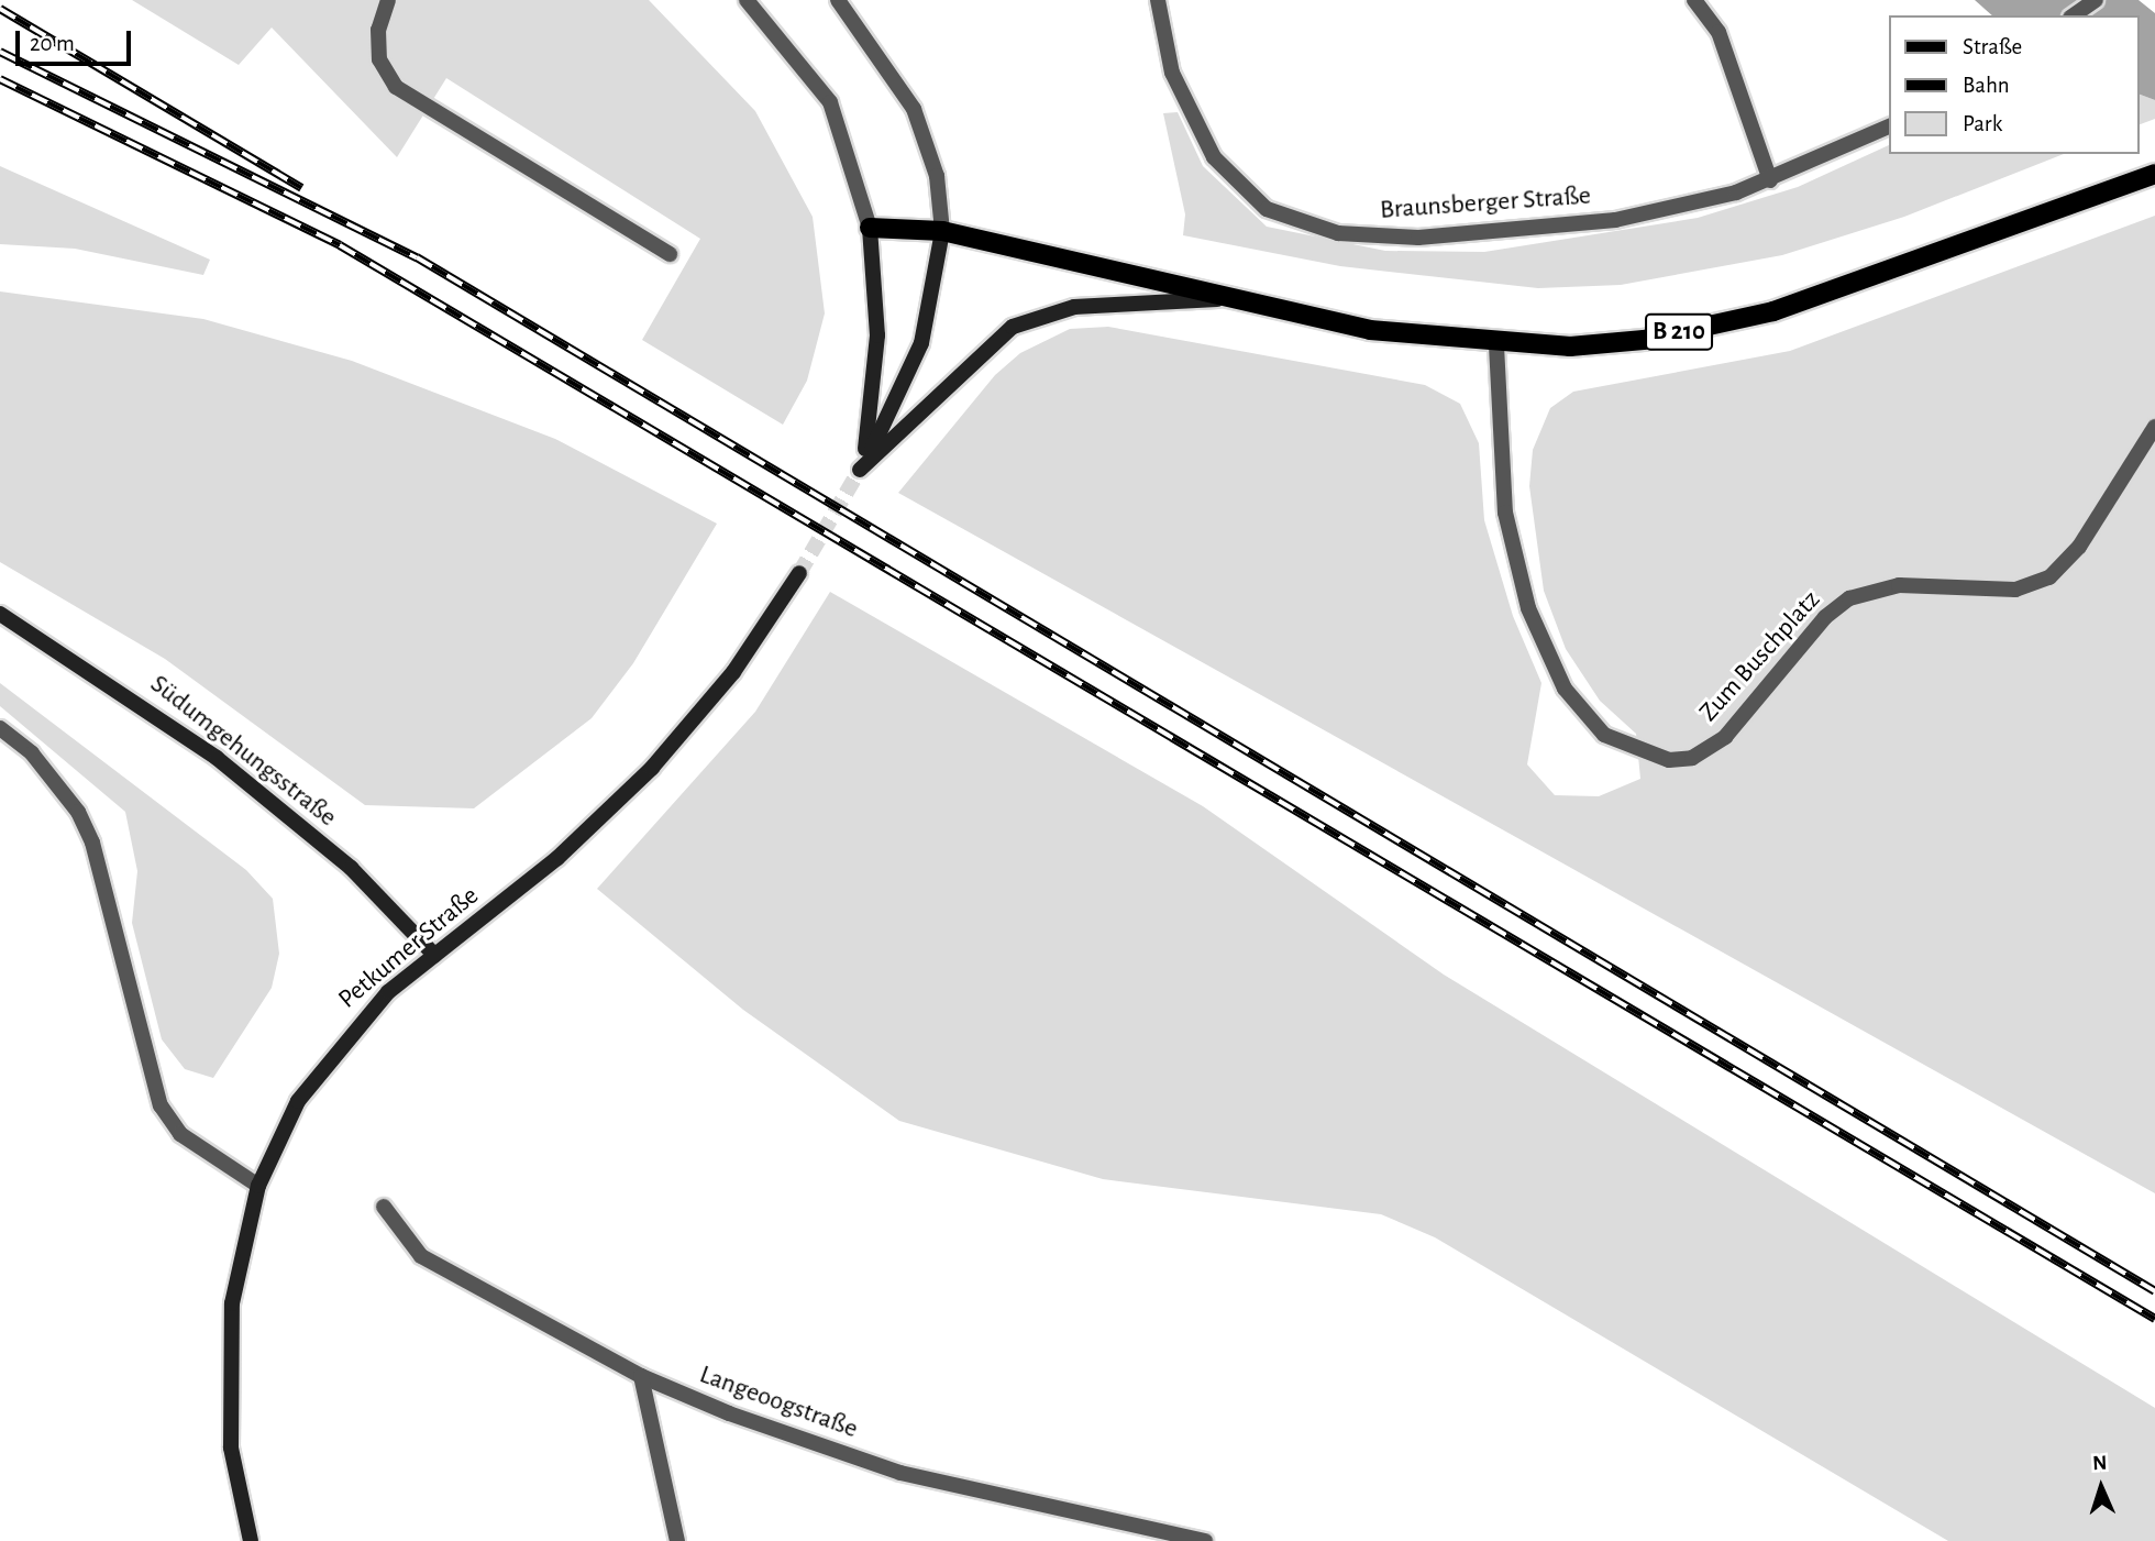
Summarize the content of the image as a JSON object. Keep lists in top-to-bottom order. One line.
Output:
{"streets":{"main road":["B 210","Südumgehungsstraße","Petkumer Straße"],"street":["Braunsberger Straße","Zum Buschplatz","Langeoogstraße"]},"crossings":[["B 210","Zum Buschplatz"],["Südumgehungsstraße","Petkumer Straße"]],"legend":["Straße","Bahn","Park"],"scale_bar":"20 m","north":"top"}
